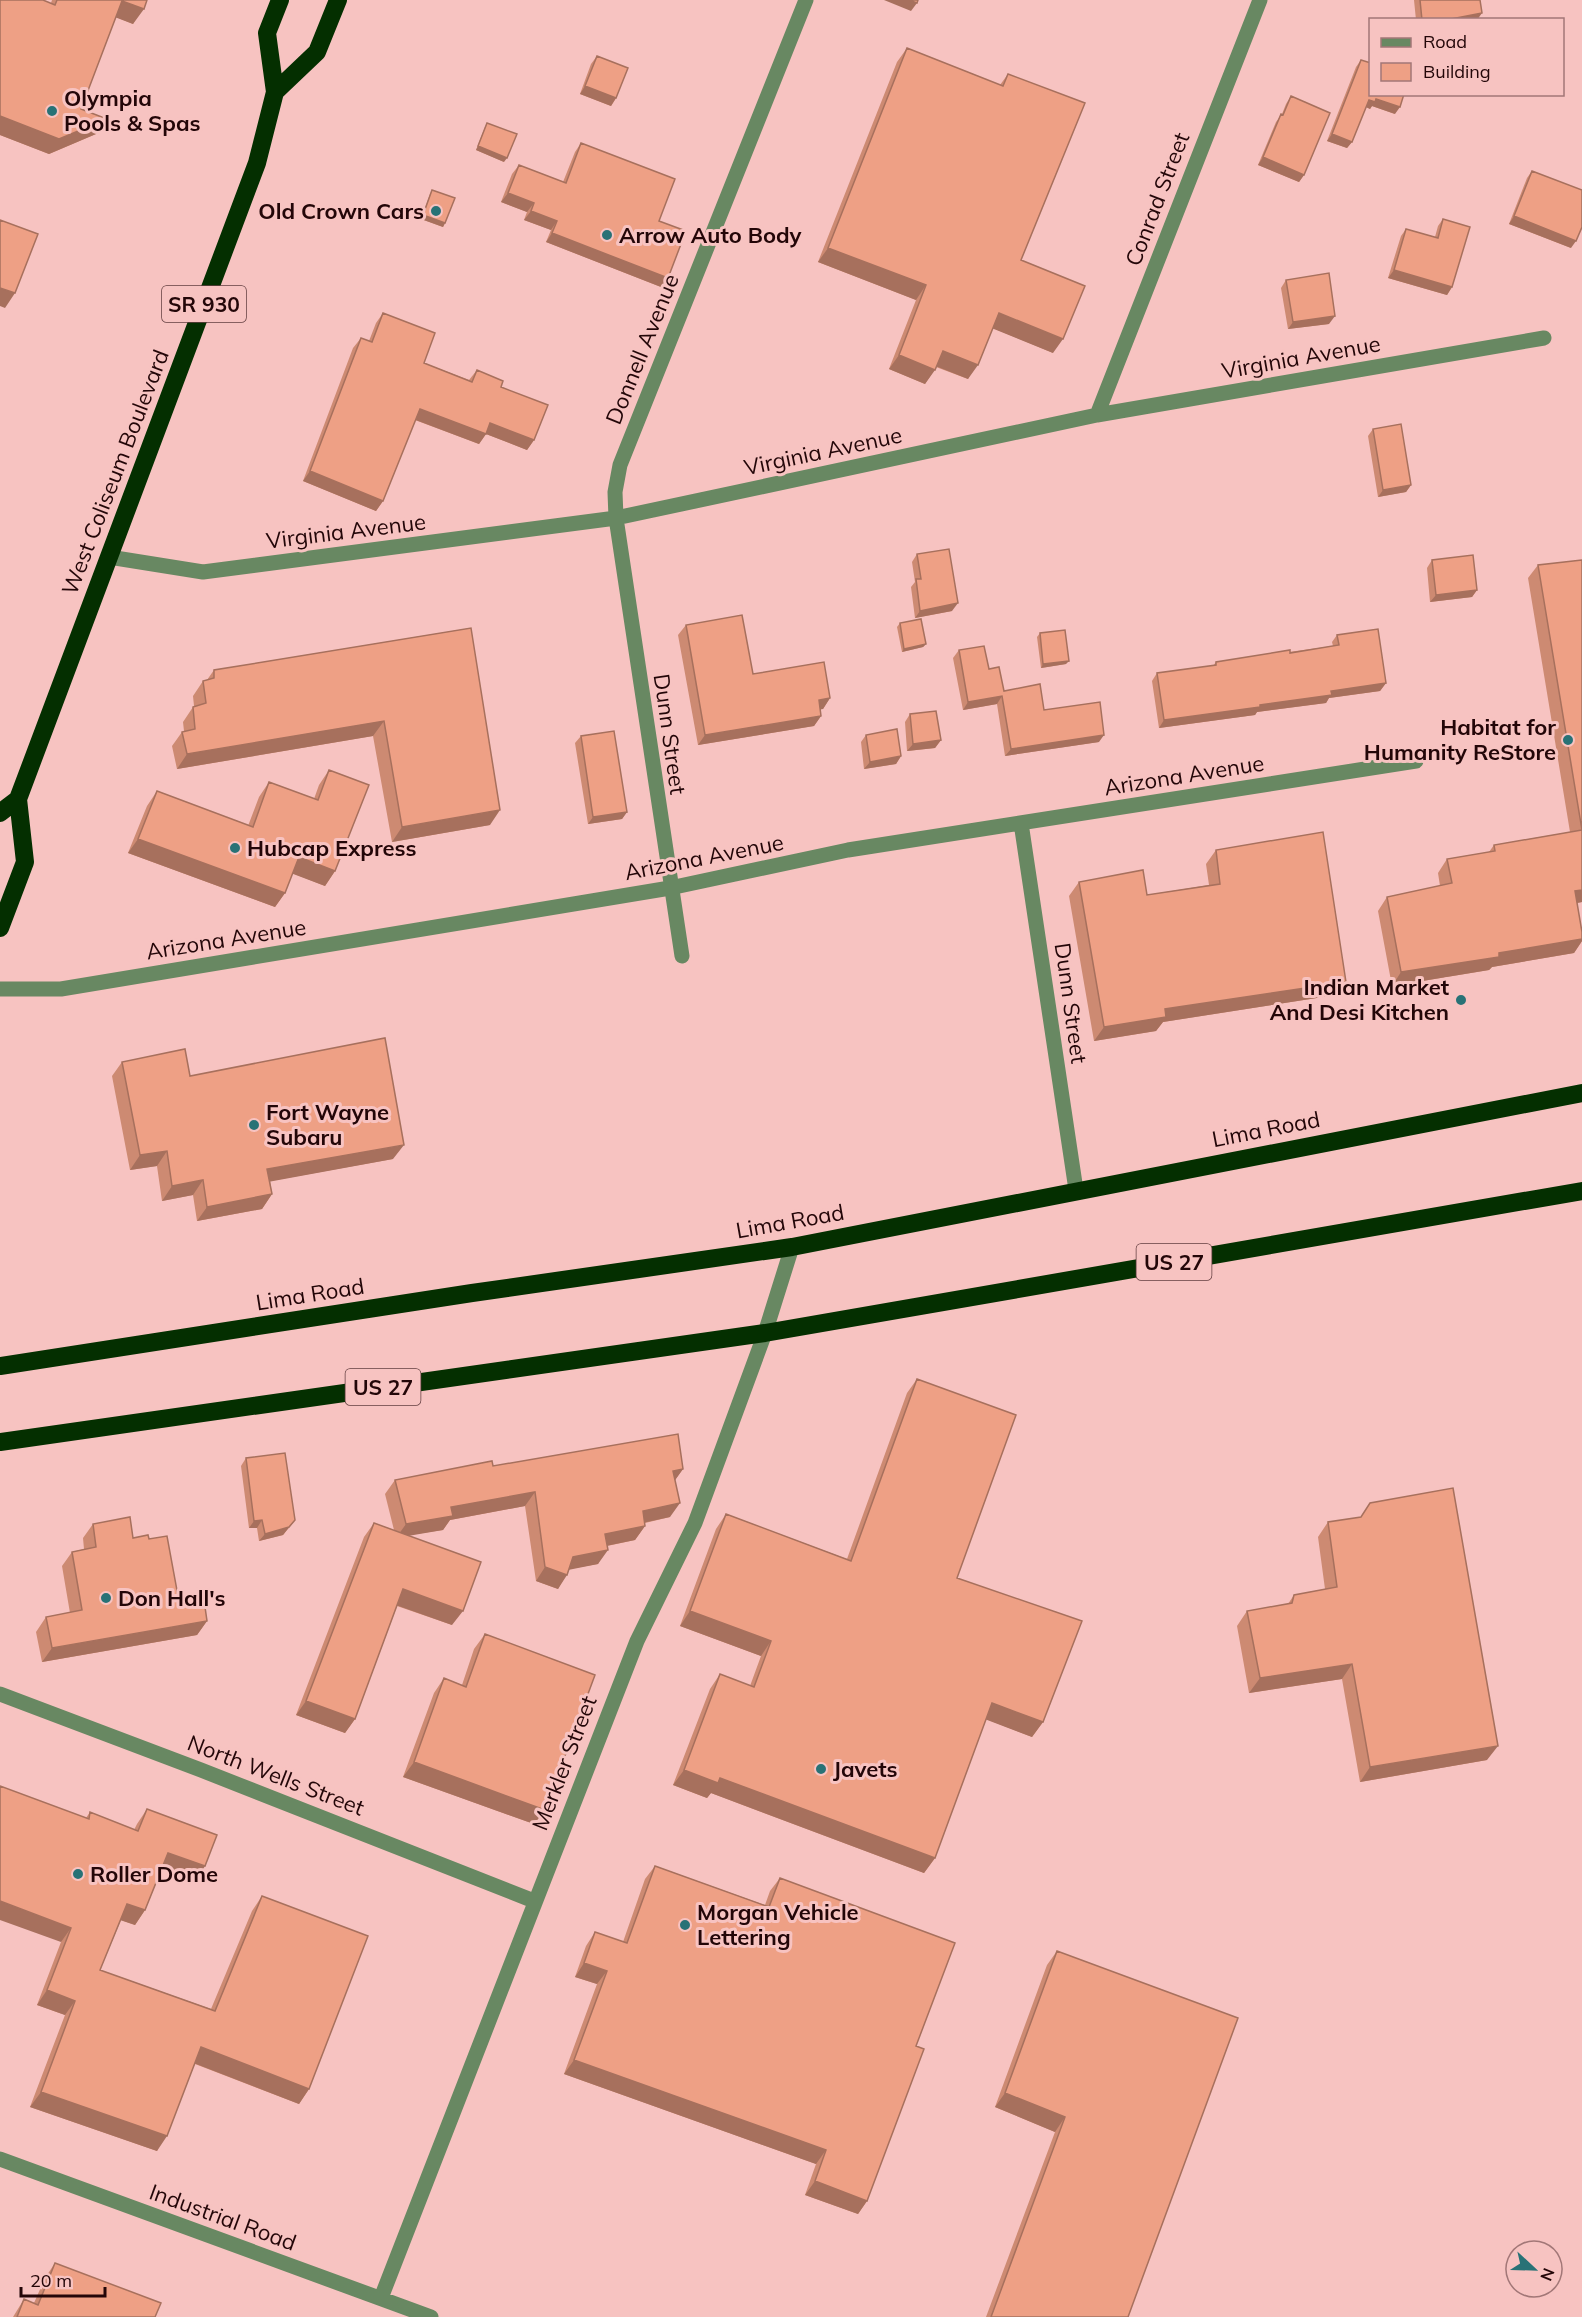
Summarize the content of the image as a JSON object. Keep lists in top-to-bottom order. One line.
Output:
{"streets":{"highway":["SR 930","West Coliseum Boulevard","Lima Road","US 27"],"street":["Conrad Street","Donnell Avenue","Virginia Avenue","Dunn Street","Arizona Avenue","Merkler Street","North Wells Street","Industrial Road"]},"crossings":[["Conrad Street","Virginia Avenue"],["Donnell Avenue","Virginia Avenue"],["Donnell Avenue","Dunn Street"],["Virginia Avenue","West Coliseum Boulevard"],["Virginia Avenue","Dunn Street"],["Dunn Street","Arizona Avenue"],["Dunn Street","Lima Road"],["Lima Road","Merkler Street"],["US 27","Merkler Street"],["Merkler Street","North Wells Street"],["Merkler Street","Industrial Road"]],"places":["Olympia Pools & Spas","Old Crown Cars","Arrow Auto Body","Habitat for Humanity ReStore","Hubcap Express","Indian Market And Desi Kitchen","Fort Wayne Subaru","Don Hall's","Javets","Roller Dome","Morgan Vehicle Lettering"],"legend":["Road","Building"],"scale_bar":"20 m","north":"right"}
